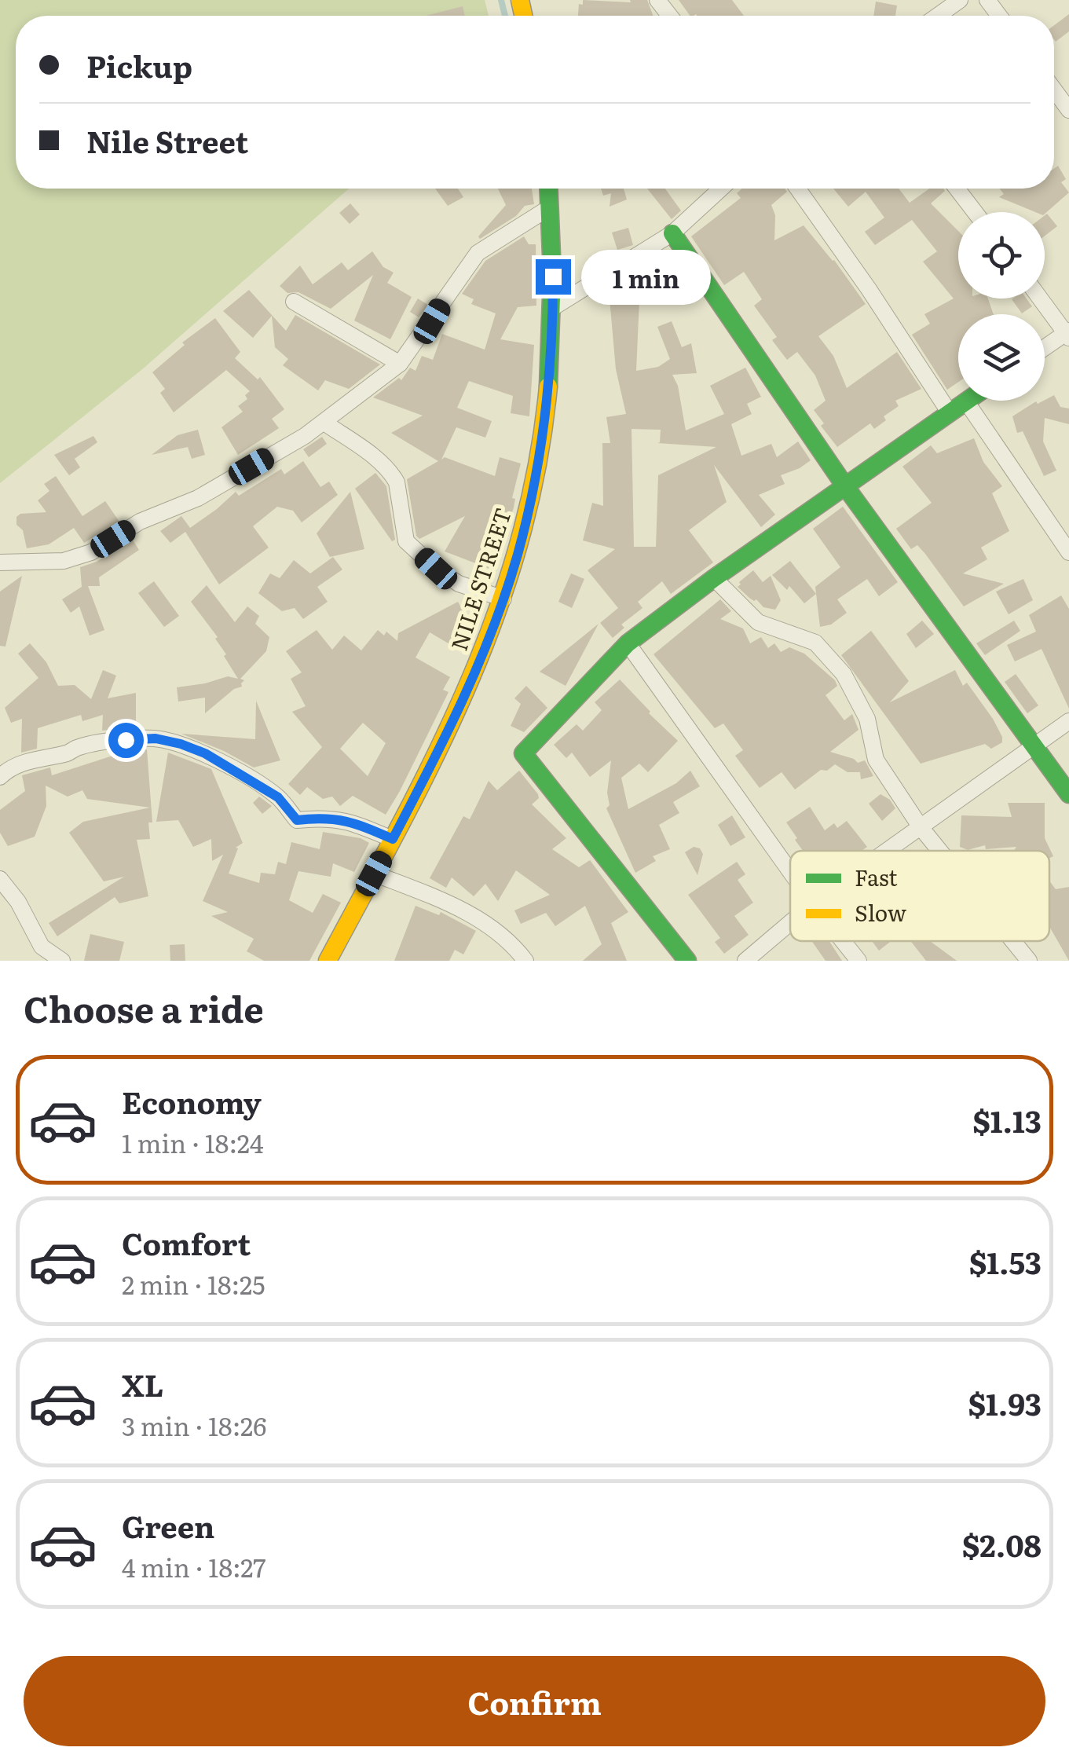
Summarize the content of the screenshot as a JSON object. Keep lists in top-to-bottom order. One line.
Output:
{"streets":{"street":["NILE STREET"]},"legend":["Fast","Slow"],"page":{"banner":["Pickup","Nile Street"],"bubble":"1 min","heading":"Choose a ride","list":[{"name":"Economy","note":"1 min · 18:24","value":"$1.13"},{"name":"Comfort","note":"2 min · 18:25","value":"$1.53"},{"name":"XL","note":"3 min · 18:26","value":"$1.93"},{"name":"Green","note":"4 min · 18:27","value":"$2.08"}],"buttons":"Confirm"}}
